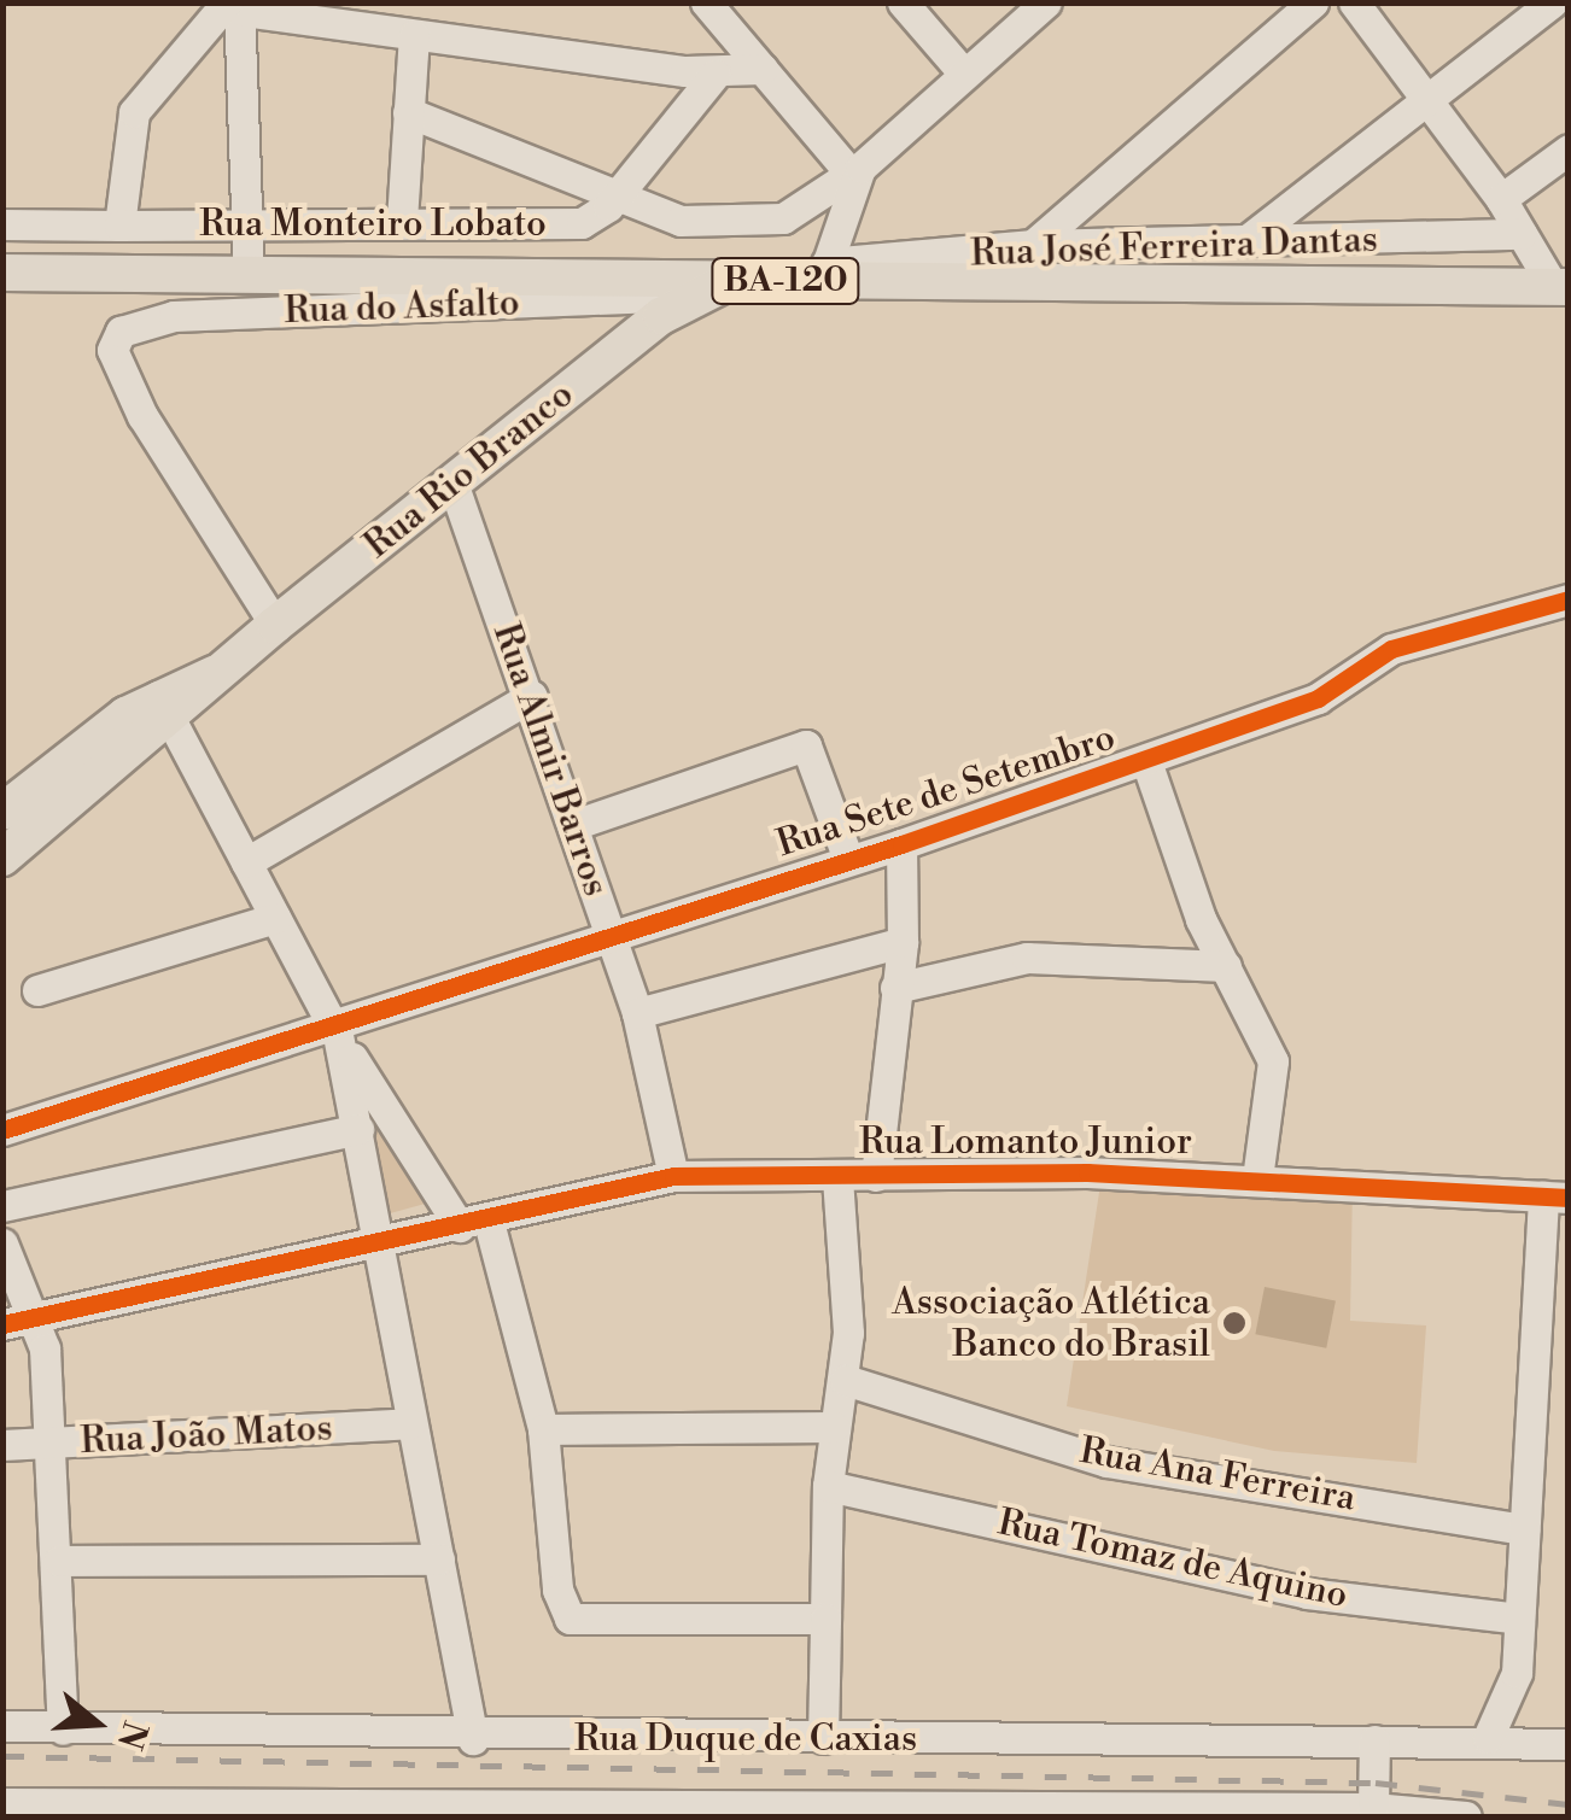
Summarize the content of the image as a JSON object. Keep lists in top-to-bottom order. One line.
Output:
{"streets":{"main road":["BA-120","Rua Rio Branco"],"street":["Rua Monteiro Lobato","Rua José Ferreira Dantas","Rua do Asfalto","Rua Almir Barros","Rua Sete de Setembro","Rua Lomanto Junior","Rua João Matos","Rua Ana Ferreira","Rua Tomaz de Aquino","Rua Duque de Caxias"]},"crossings":[["Rua José Ferreira Dantas","BA-120"],["BA-120","Rua Rio Branco"],["Rua do Asfalto","Rua Rio Branco"],["Rua Rio Branco","Rua Almir Barros"],["Rua Almir Barros","Rua Sete de Setembro"],["Rua Almir Barros","Rua Lomanto Junior"]],"places":["Associação Atlética Banco do Brasil"],"north":"right"}
